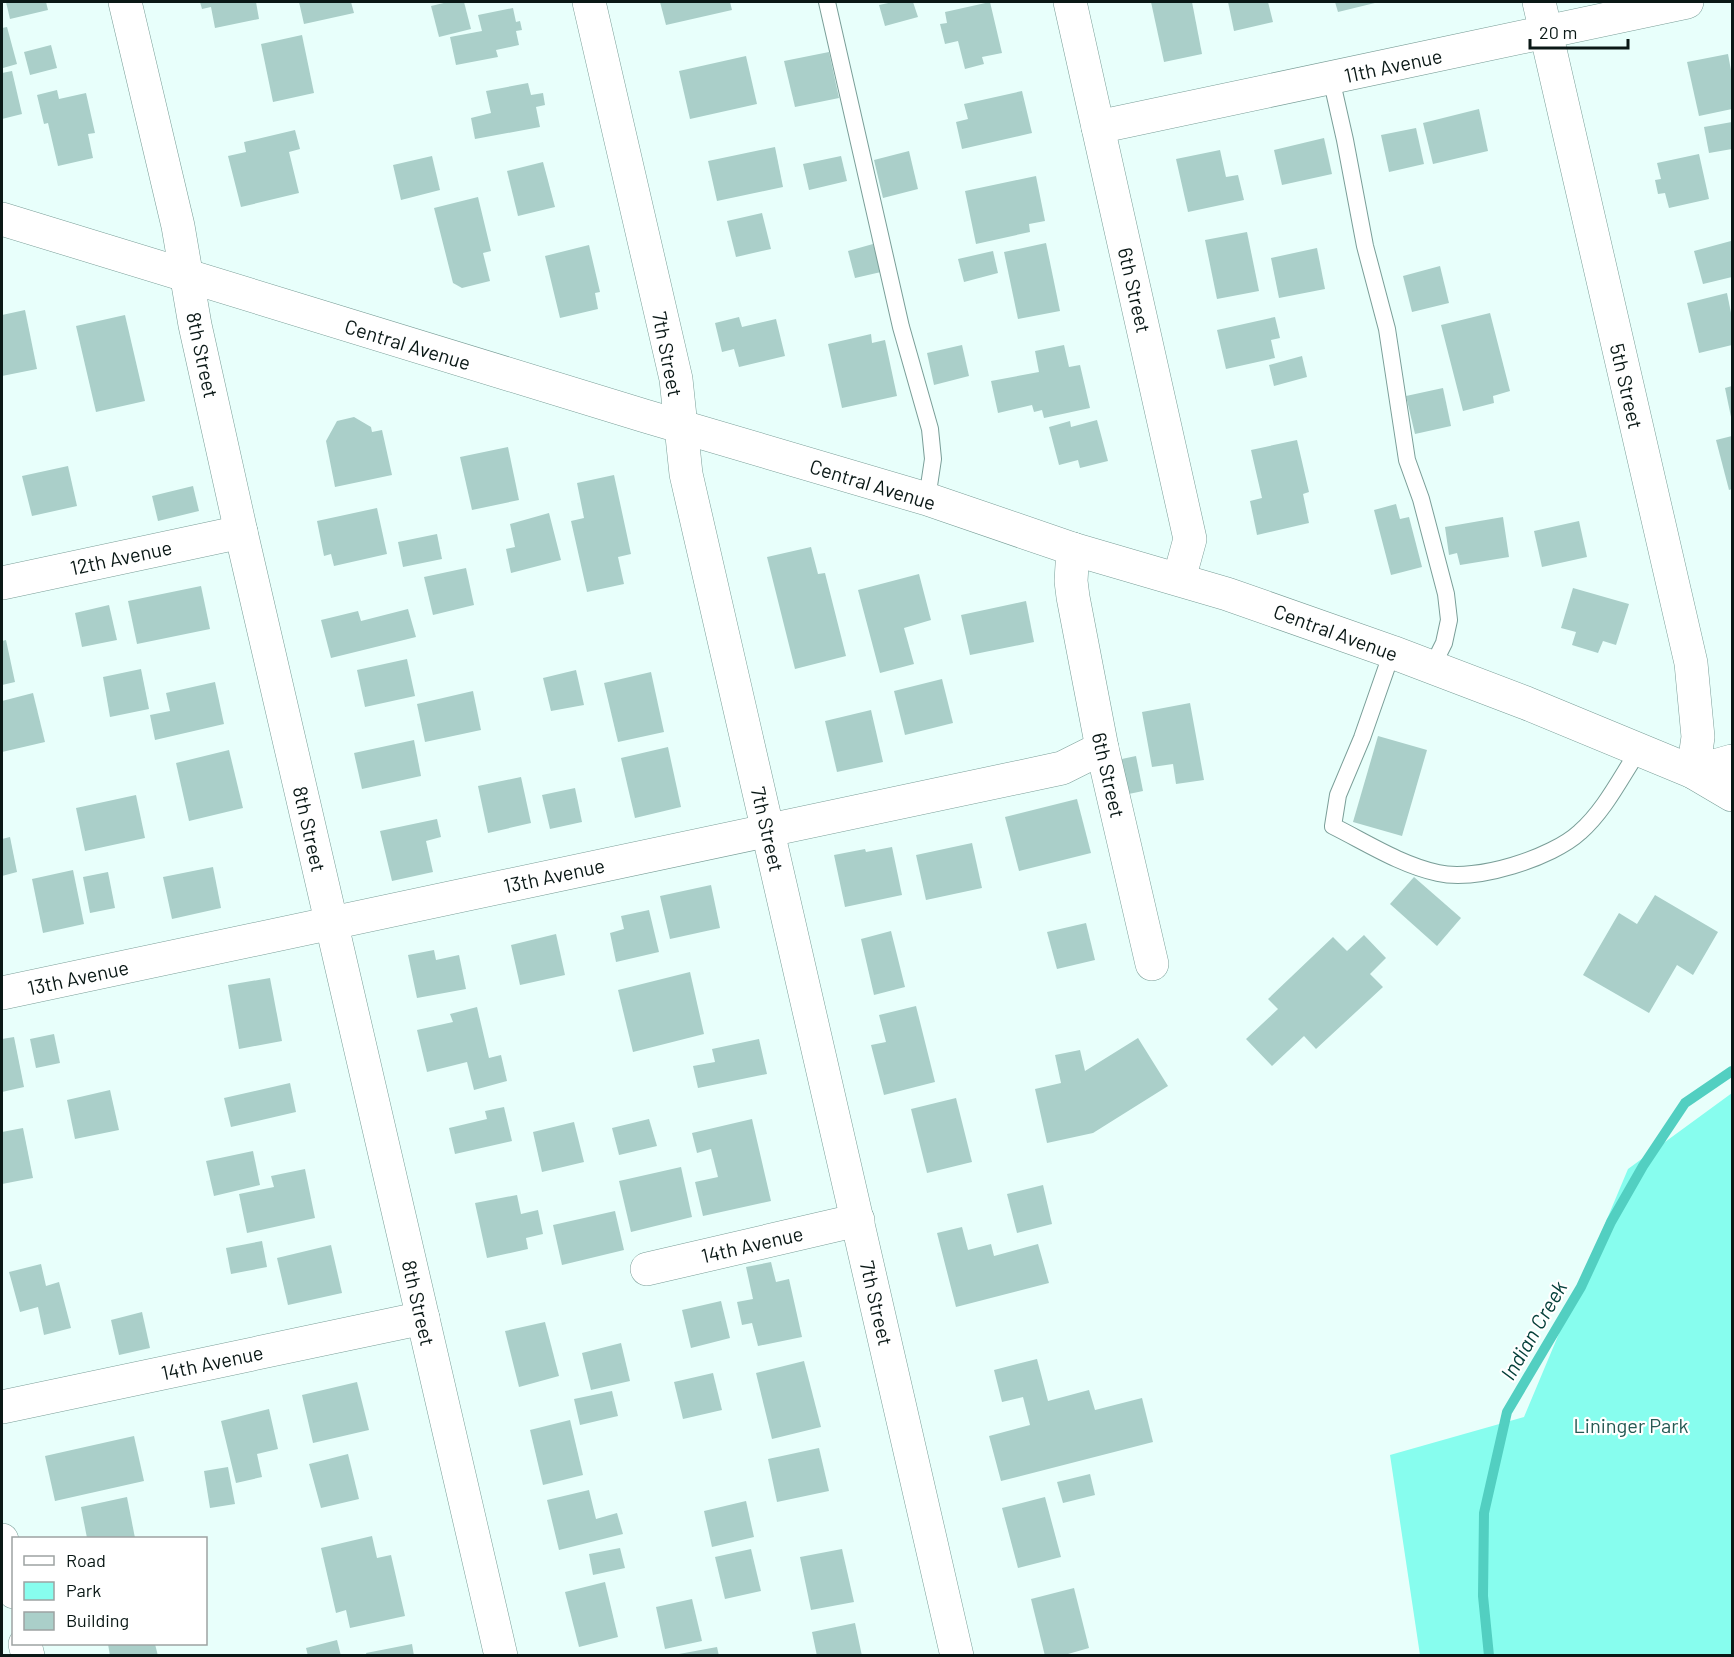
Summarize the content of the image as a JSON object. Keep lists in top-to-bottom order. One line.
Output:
{"streets":{"street":["11th Avenue","6th Street","Central Avenue","7th Street","8th Street","5th Street","12th Avenue","13th Avenue","14th Avenue"]},"crossings":[["11th Avenue","6th Street"],["11th Avenue","5th Street"],["6th Street","Central Avenue"],["6th Street","13th Avenue"],["Central Avenue","7th Street"],["Central Avenue","8th Street"],["Central Avenue","5th Street"],["7th Street","13th Avenue"],["7th Street","14th Avenue"],["8th Street","12th Avenue"],["8th Street","13th Avenue"],["8th Street","14th Avenue"]],"water":["Indian Creek"],"parks":["Lininger Park"],"legend":["Road","Park","Building"],"scale_bar":"20 m"}
